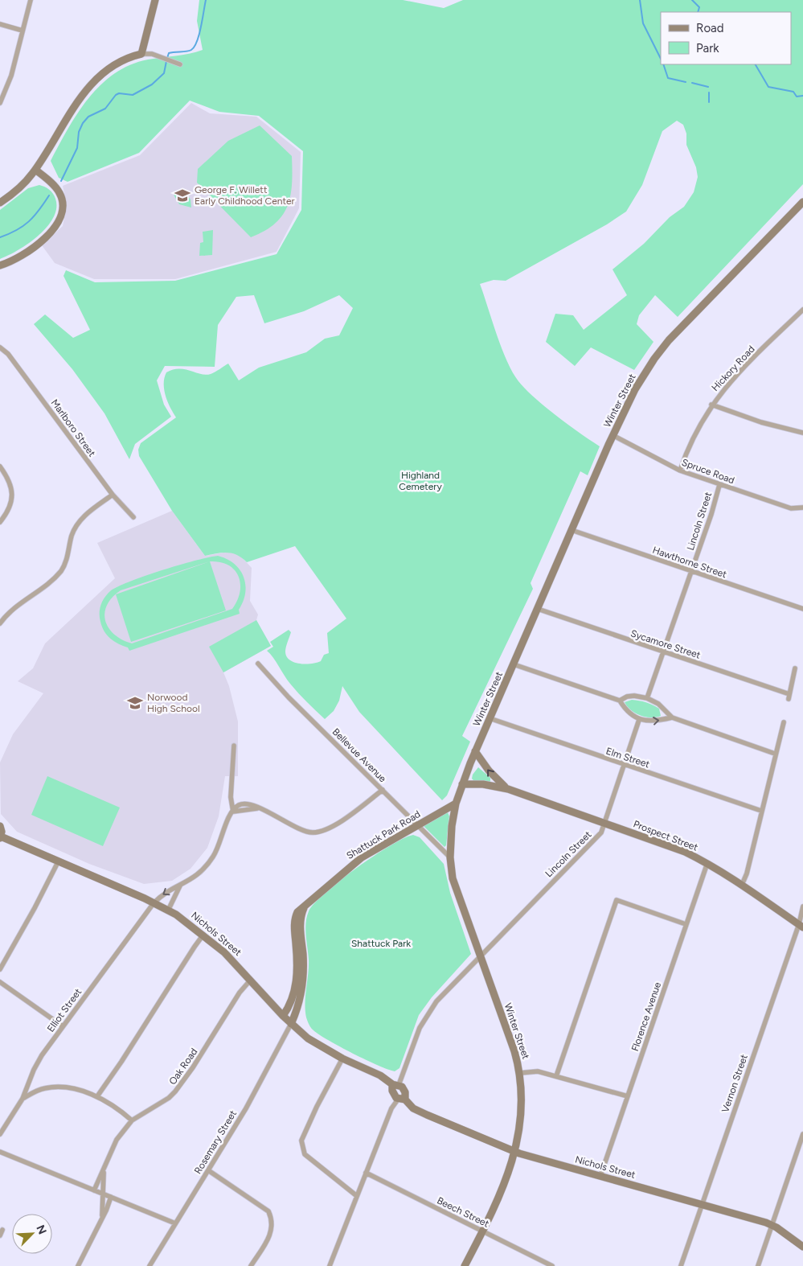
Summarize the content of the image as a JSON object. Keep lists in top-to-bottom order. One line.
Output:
{"streets":{"street":["Hickory Road","Winter Street","Marlboro Street","Spruce Road","Lincoln Street","Hawthorne Street","Sycamore Street","Bellevue Avenue","Elm Street","Shattuck Park Road","Prospect Street","Nichols Street","Elliot Street","Florence Avenue","Oak Road","Vernon Street","Rosemary Street","Beech Street"]},"crossings":[["Hickory Road","Spruce Road"],["Winter Street","Spruce Road"],["Winter Street","Lincoln Street"],["Winter Street","Hawthorne Street"],["Winter Street","Sycamore Street"],["Winter Street","Bellevue Avenue"],["Winter Street","Elm Street"],["Winter Street","Shattuck Park Road"],["Winter Street","Prospect Street"],["Winter Street","Nichols Street"],["Winter Street","Beech Street"],["Spruce Road","Lincoln Street"],["Lincoln Street","Hawthorne Street"],["Lincoln Street","Sycamore Street"],["Lincoln Street","Elm Street"],["Lincoln Street","Prospect Street"],["Lincoln Street","Nichols Street"],["Bellevue Avenue","Shattuck Park Road"],["Shattuck Park Road","Nichols Street"],["Shattuck Park Road","Rosemary Street"],["Prospect Street","Florence Avenue"],["Prospect Street","Vernon Street"],["Nichols Street","Elliot Street"],["Nichols Street","Florence Avenue"],["Nichols Street","Oak Road"],["Nichols Street","Vernon Street"],["Nichols Street","Rosemary Street"]],"parks":["Highland Cemetery","Shattuck Park"],"places":{"school or university":["George F. Willett Early Childhood Center","Norwood High School"]},"legend":["Road","Park"],"north":"top right"}
